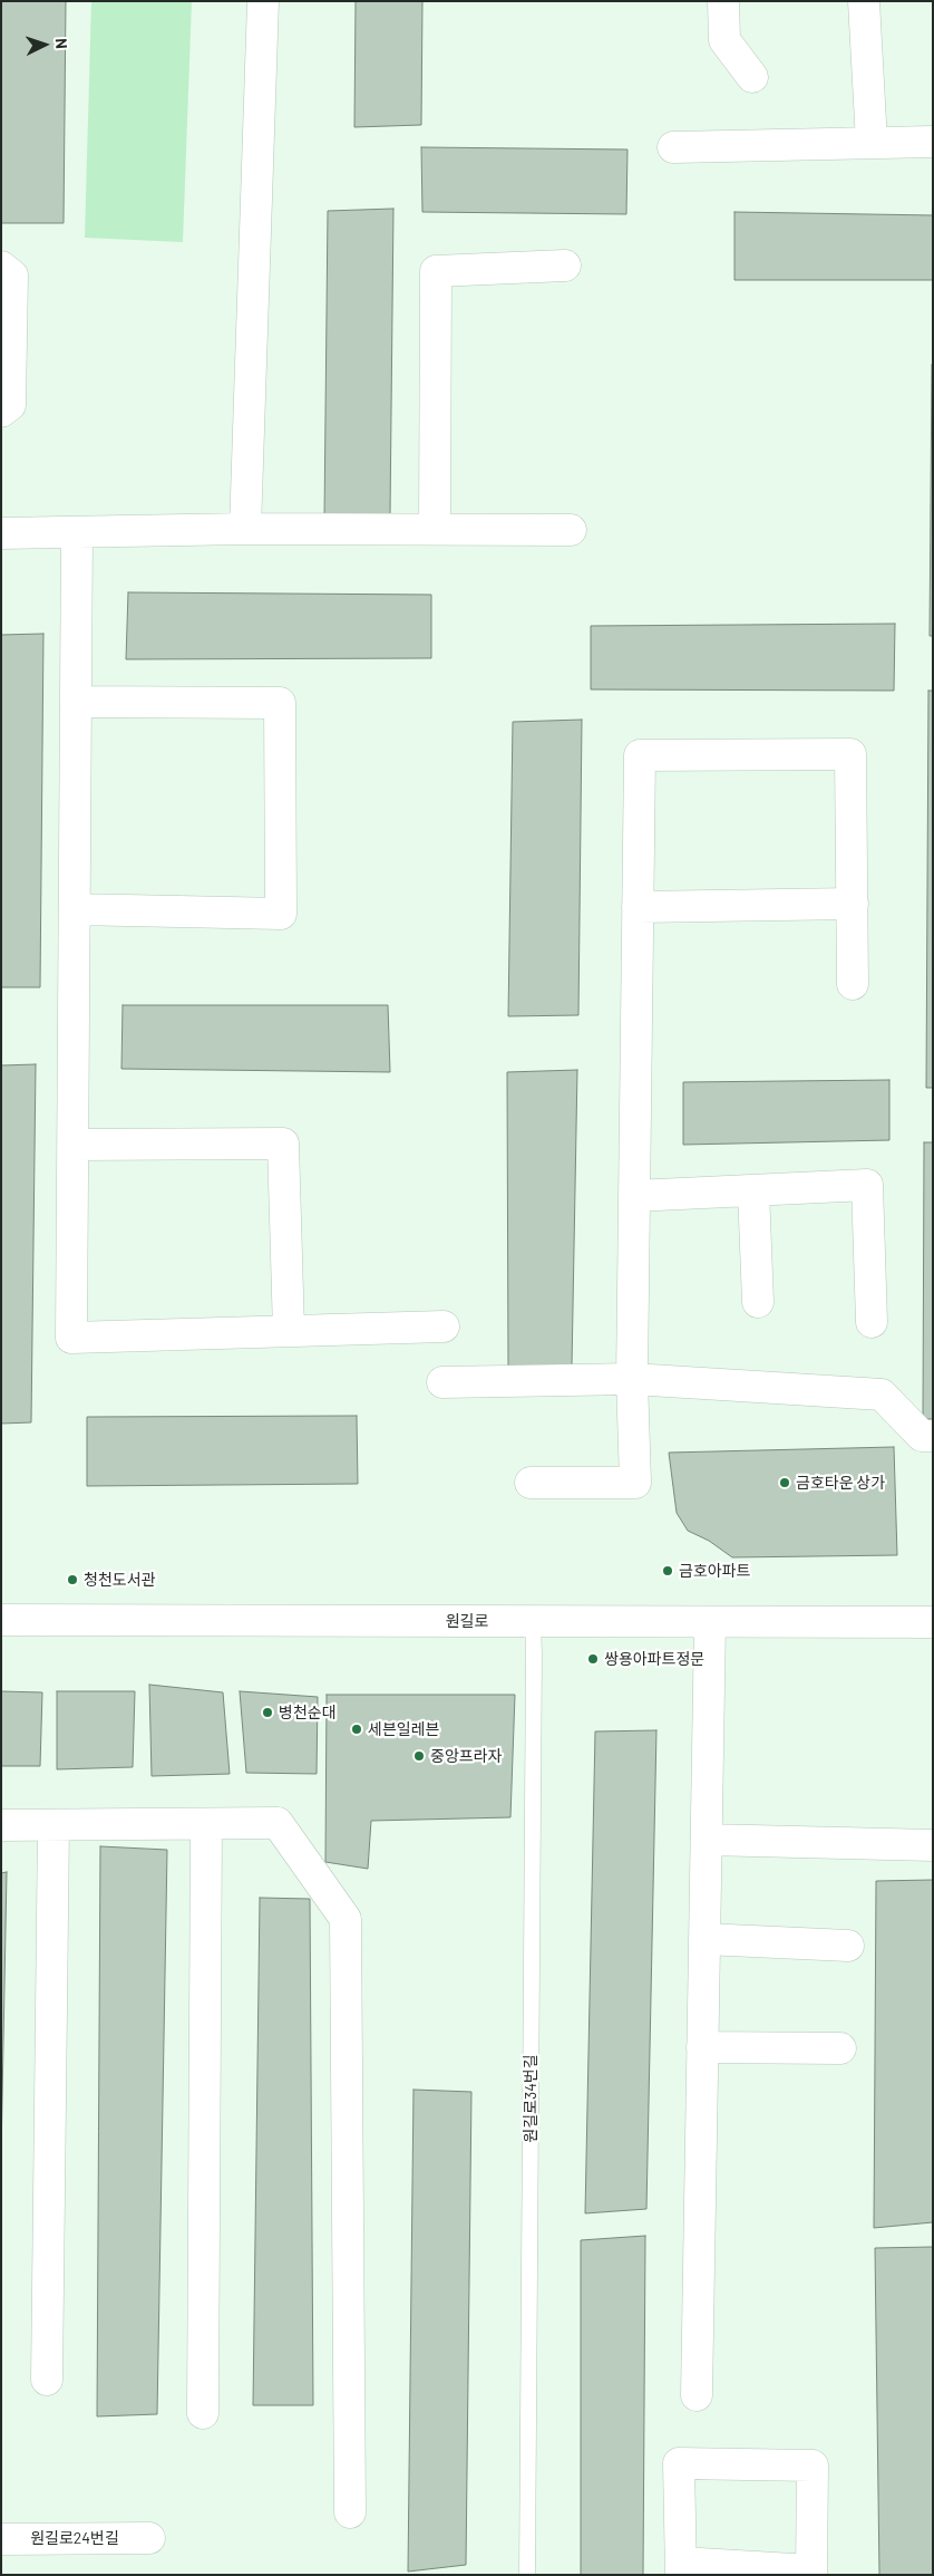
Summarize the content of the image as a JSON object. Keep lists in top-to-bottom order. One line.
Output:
{"streets":{"street":["원길로","원길로24번길"],"lane":["원길로34번길"]},"crossings":[["원길로","원길로34번길"]],"places":["금호타운 상가","금호아파트","청천도서관","쌍용아파트정문","병천순대","세븐일레븐","중앙프라자"],"north":"right"}
